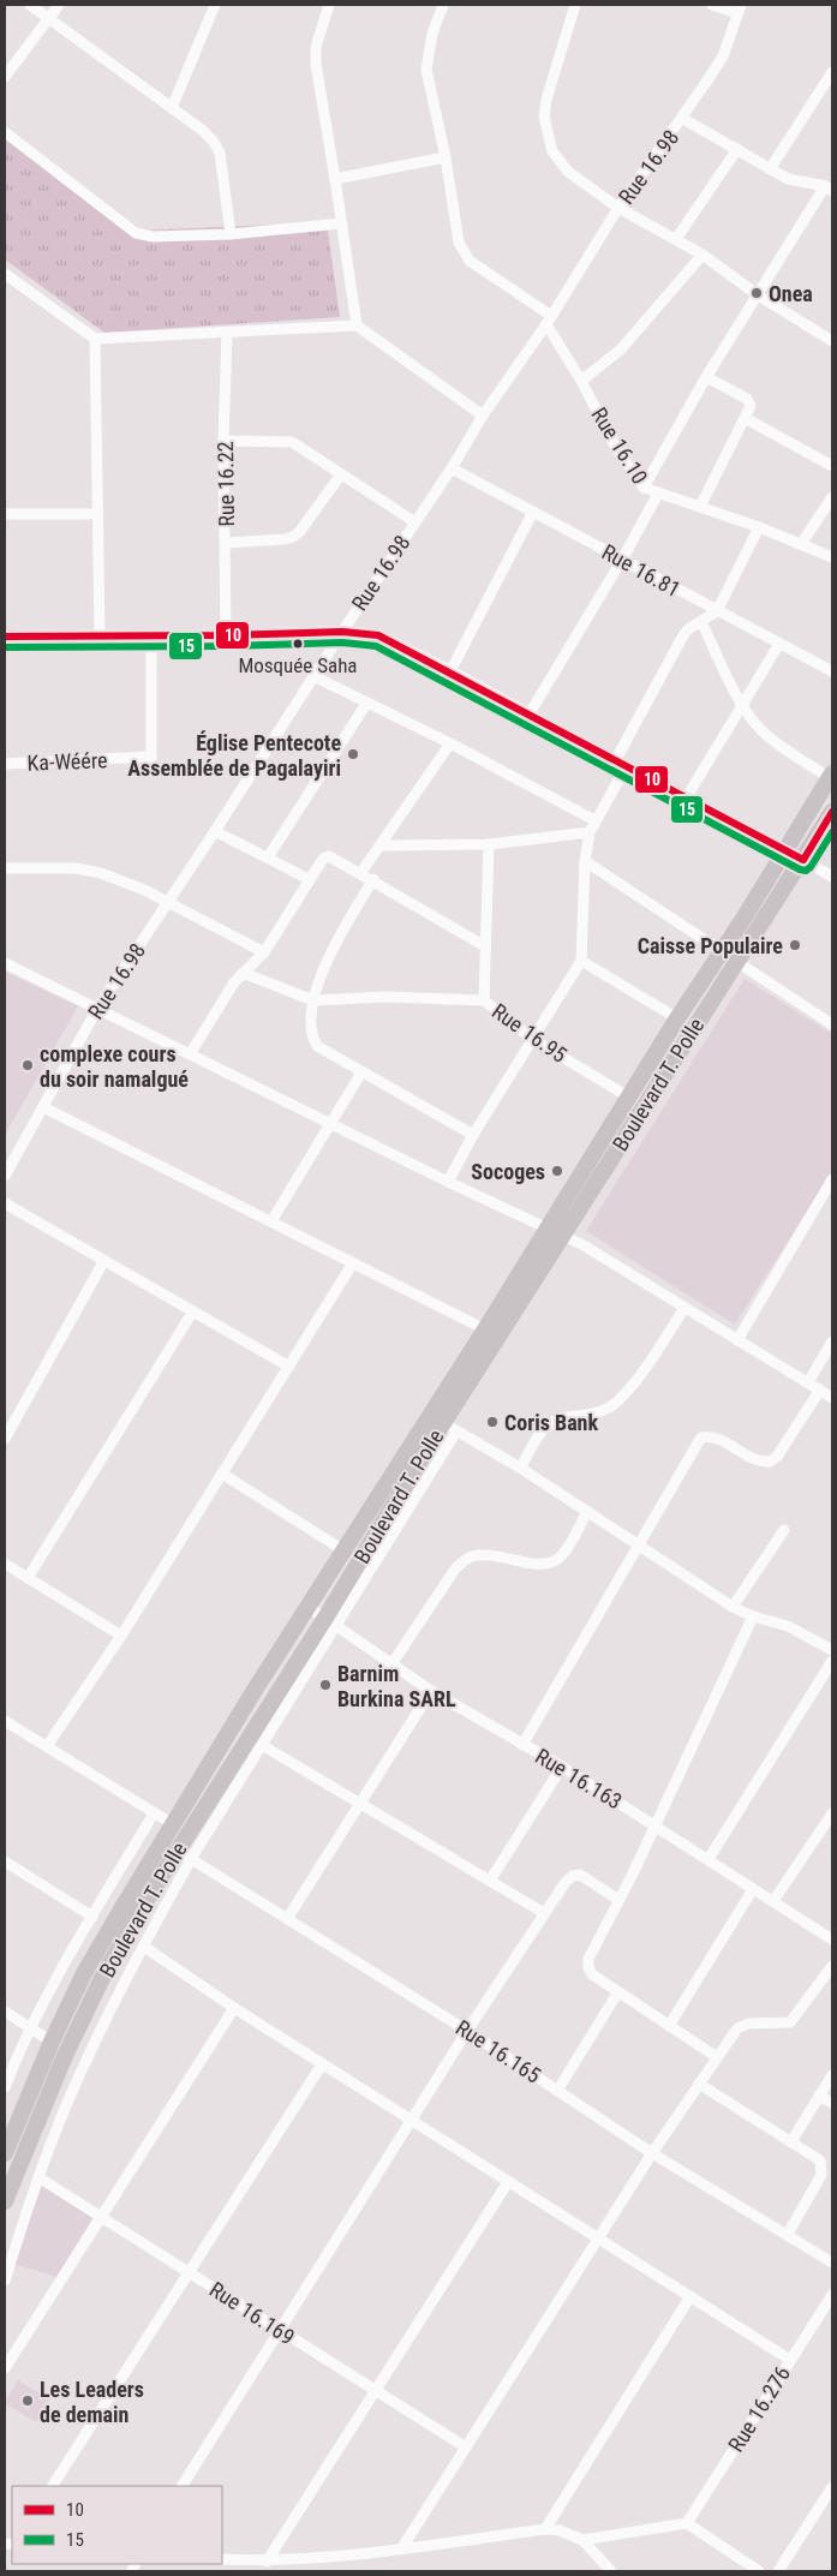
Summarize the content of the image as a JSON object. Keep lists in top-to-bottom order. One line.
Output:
{"streets":{"highway":["Boulevard T. Polle"],"street":["Rue 16.98","Rue 16.10","Rue 16.22","Rue 16.81","Ka-Wéére","Rue 16.95","Rue 16.163","Rue 16.165","Rue 16.169","Rue 16.276"]},"crossings":[["Rue 16.98","Rue 16.10"],["Rue 16.98","Rue 16.81"],["Rue 16.95","Boulevard T. Polle"],["Boulevard T. Polle","Rue 16.163"],["Boulevard T. Polle","Rue 16.165"]],"places":["Onea","Mosquée Saha","Église Pentecote Assemblée de Pagalayiri","Caisse Populaire","complexe cours du soir namalgué","Socoges","Coris Bank","Barnim Burkina SARL","Les Leaders de demain"],"lines":["transit line 10","transit line 15"],"legend":["10","15"]}
